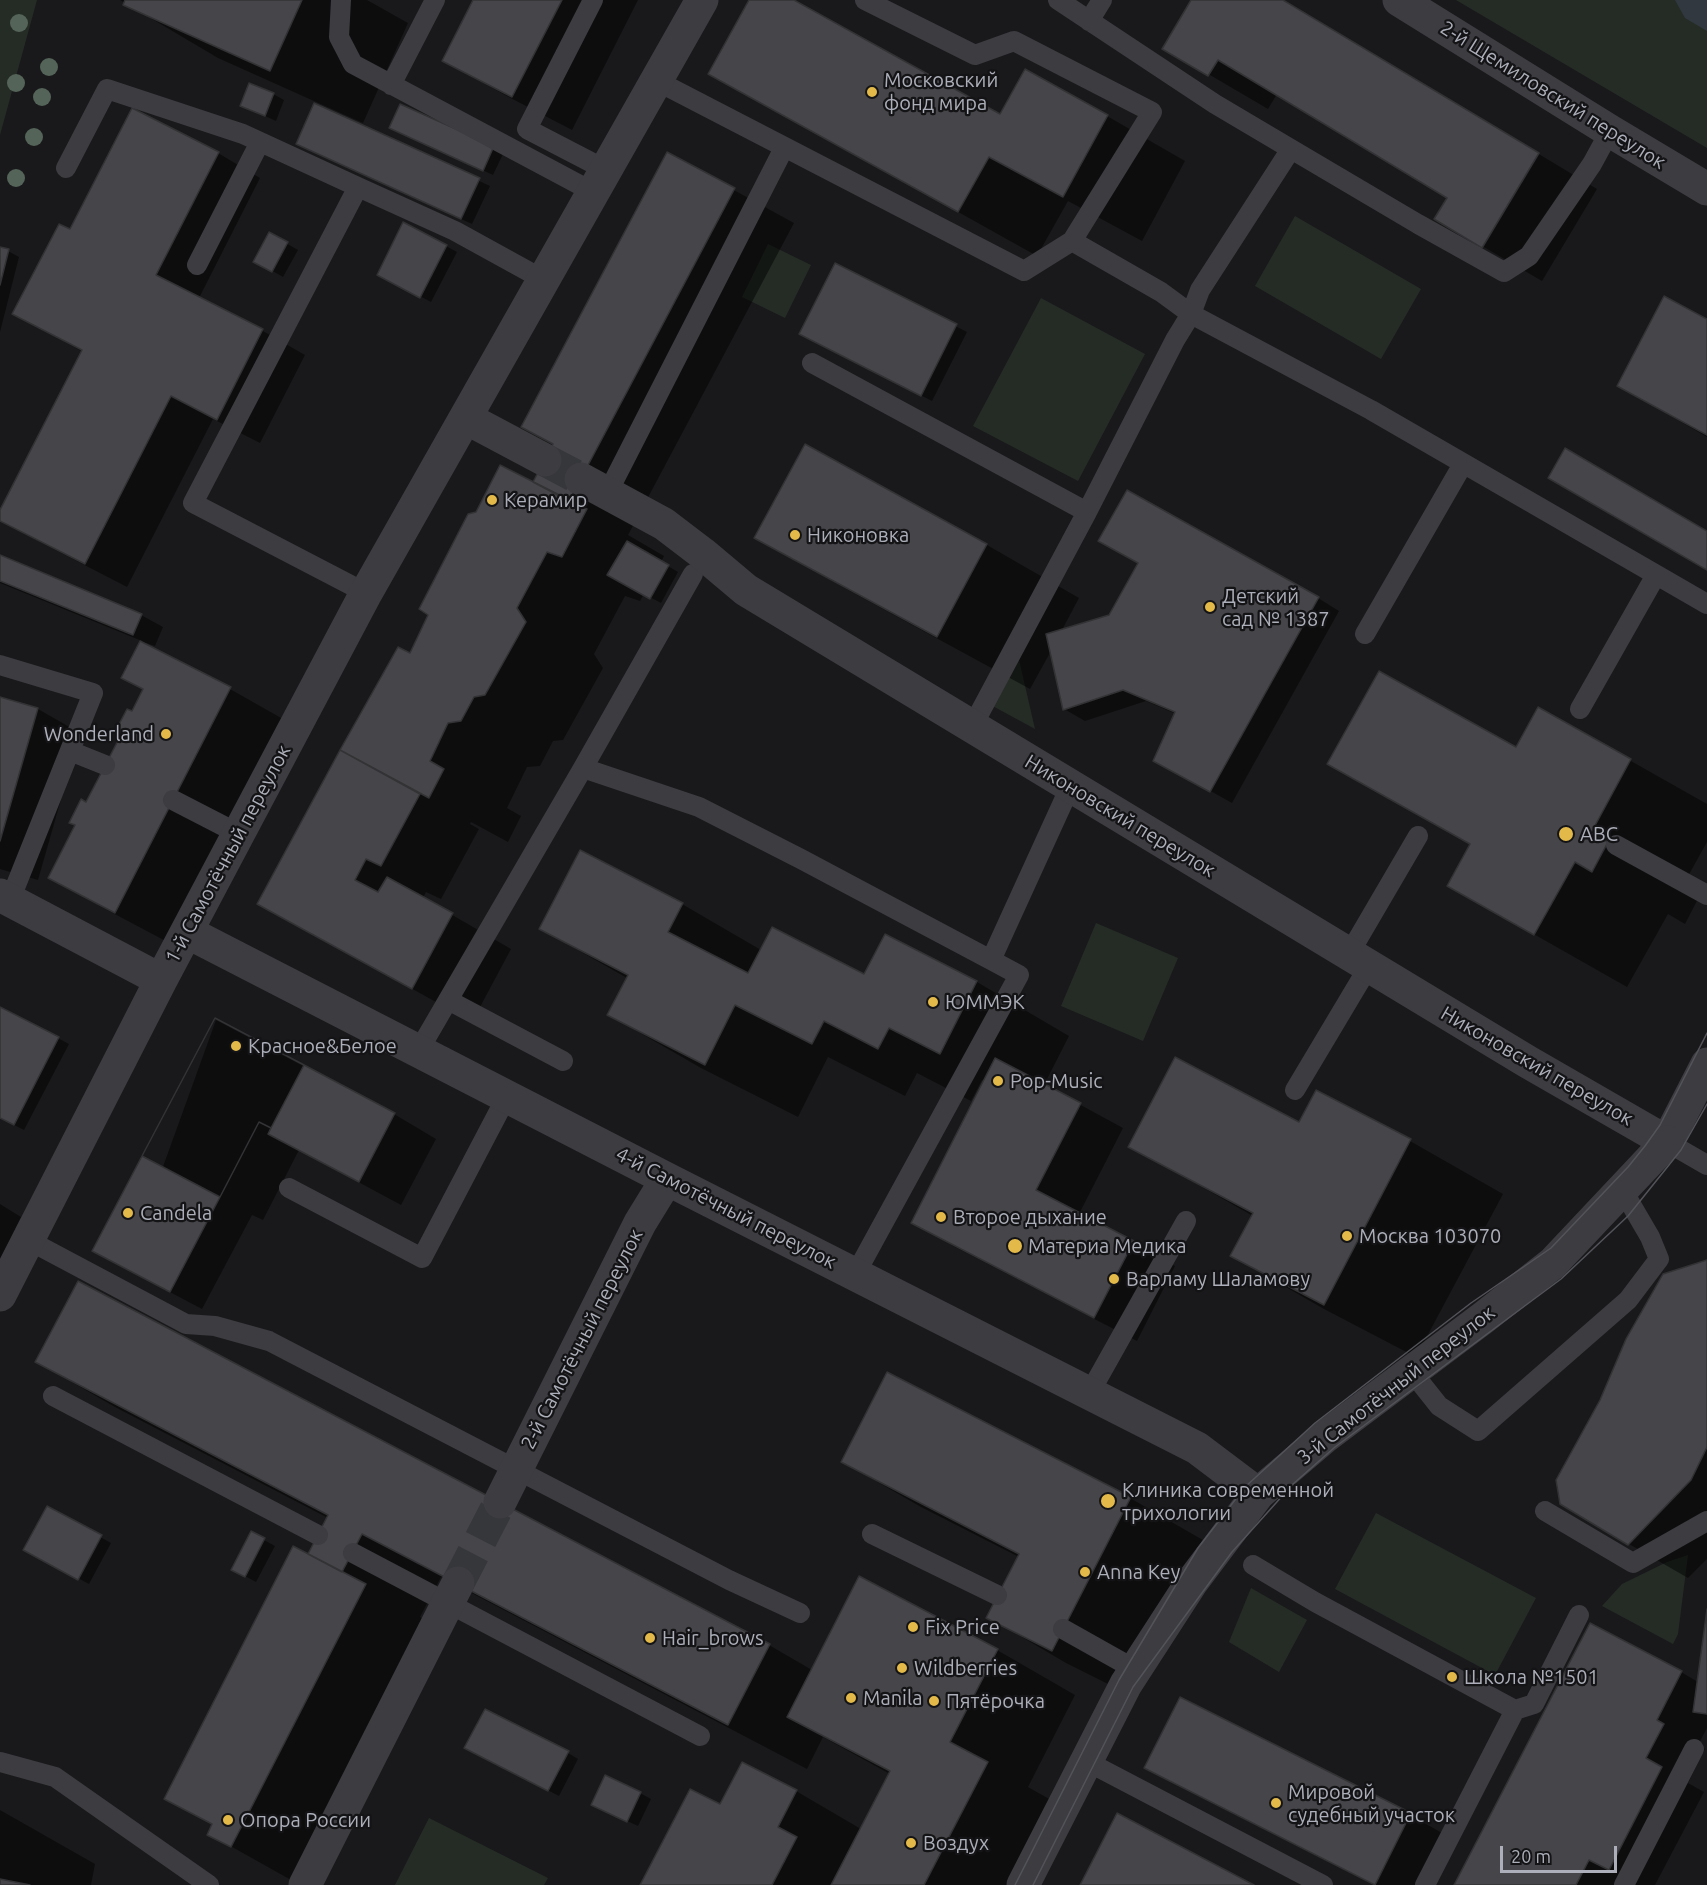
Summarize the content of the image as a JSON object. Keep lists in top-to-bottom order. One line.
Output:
{"streets":{"street":["2-й Щемиловский переулок","Никоновский переулок","1-й Самотёчный переулок","4-й Самотёчный переулок","2-й Самотёчный переулок","3-й Самотёчный переулок"]},"crossings":[["Никоновский переулок","3-й Самотёчный переулок"],["1-й Самотёчный переулок","4-й Самотёчный переулок"],["4-й Самотёчный переулок","2-й Самотёчный переулок"],["4-й Самотёчный переулок","3-й Самотёчный переулок"]],"places":["Московский фонд мира","Керамир","Никоновка","Детский сад № 1387","Wonderland","ABC","ЮММЭК","Красное&Белое","Pop-Music","Candela","Второе дыхание","Москва 103070","Материа Медика","Варламу Шаламову","Клиника современной трихологии","Anna Key","Fix Price","Hair_brows","Wildberries","Школа №1501","Manila","Пятёрочка","Мировой судебный участок","Опора России","Воздух"],"scale_bar":"20 m"}
